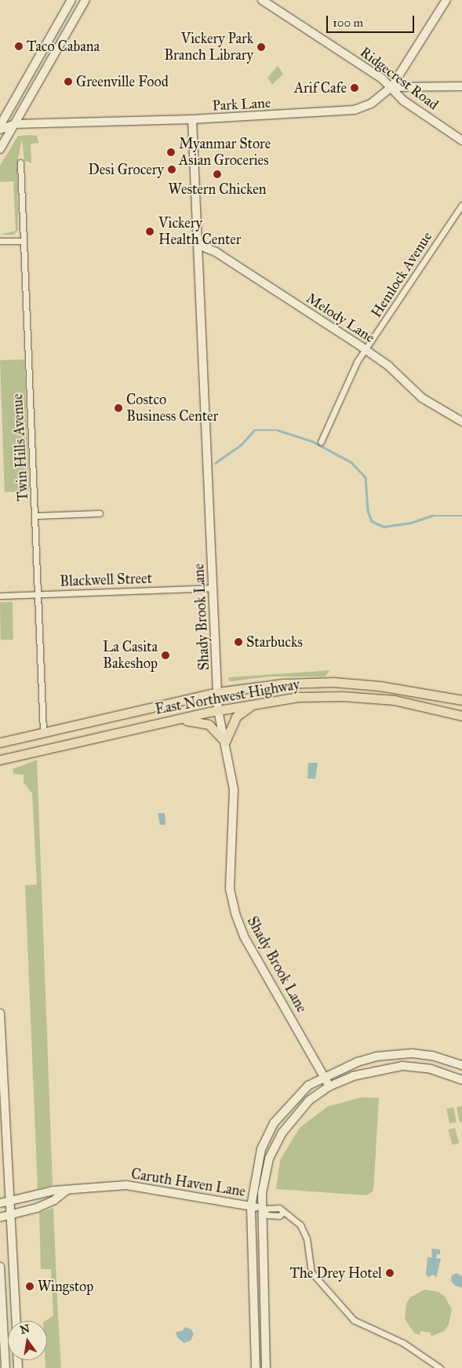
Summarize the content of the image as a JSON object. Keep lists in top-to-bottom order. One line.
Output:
{"streets":{"main road":["East Northwest Highway"],"street":["Ridgecrest Road","Park Lane","Hemlock Avenue","Melody Lane","Twin Hills Avenue","Blackwell Street","Shady Brook Lane","Caruth Haven Lane"]},"crossings":[["Ridgecrest Road","Park Lane"],["Park Lane","Shady Brook Lane"],["Hemlock Avenue","Melody Lane"],["Melody Lane","Shady Brook Lane"],["Twin Hills Avenue","Blackwell Street"],["Twin Hills Avenue","East Northwest Highway"],["Blackwell Street","Shady Brook Lane"],["Shady Brook Lane","East Northwest Highway"]],"places":["Taco Cabana","Vickery Park Branch Library","Greenville Food","Arif Cafe","Myanmar Store Asian Groceries","Desi Grocery","Western Chicken","Vickery Health Center","Costco Business Center","Starbucks","La Casita Bakeshop","The Drey Hotel","Wingstop"],"scale_bar":"100 m","north":"top"}
